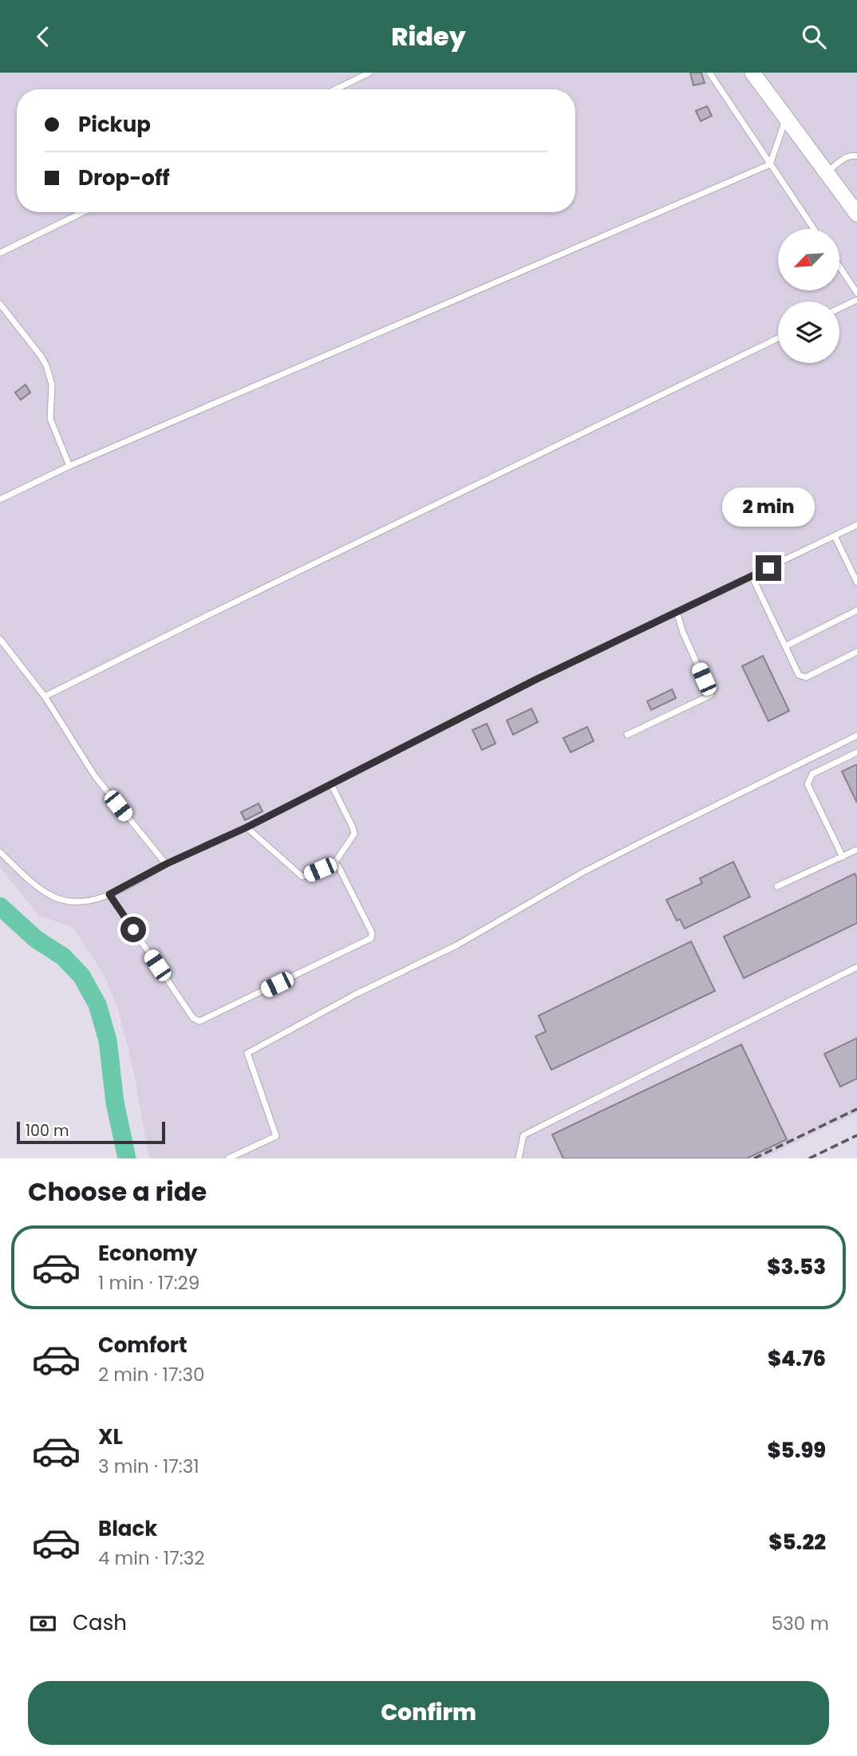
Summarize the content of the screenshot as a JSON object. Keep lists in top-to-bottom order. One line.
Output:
{"scale_bar":"100 m","north":"bottom left","page":{"header":"Ridey","banner":["Pickup","Drop-off"],"bubble":"2 min","scale":"100 m","heading":"Choose a ride","list":[{"name":"Economy","note":"1 min · 17:29","value":"$3.53"},{"name":"Comfort","note":"2 min · 17:30","value":"$4.76"},{"name":"XL","note":"3 min · 17:31","value":"$5.99"},{"name":"Black","note":"4 min · 17:32","value":"$5.22"}],"pay":["Cash","530 m"],"buttons":"Confirm"}}
